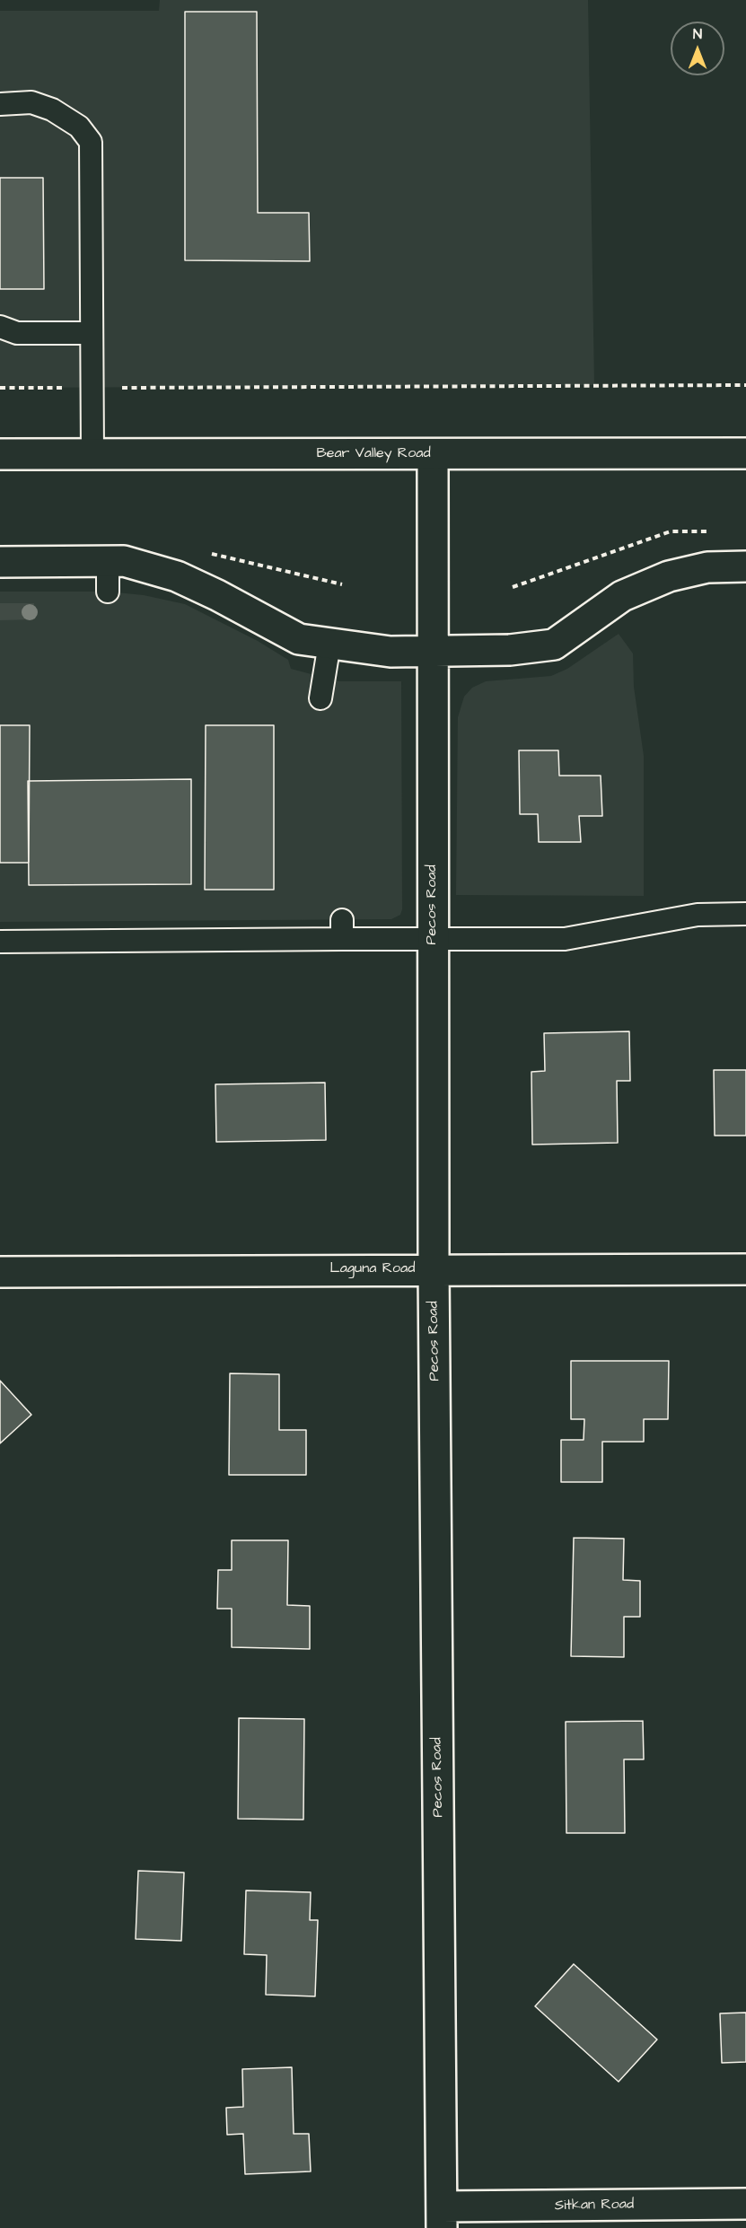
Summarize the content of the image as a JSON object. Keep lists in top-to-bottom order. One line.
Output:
{"streets":{"street":["Bear Valley Road","Pecos Road","Laguna Road","Sitkan Road"]},"crossings":[["Bear Valley Road","Pecos Road"],["Pecos Road","Laguna Road"],["Pecos Road","Sitkan Road"]],"north":"top"}
